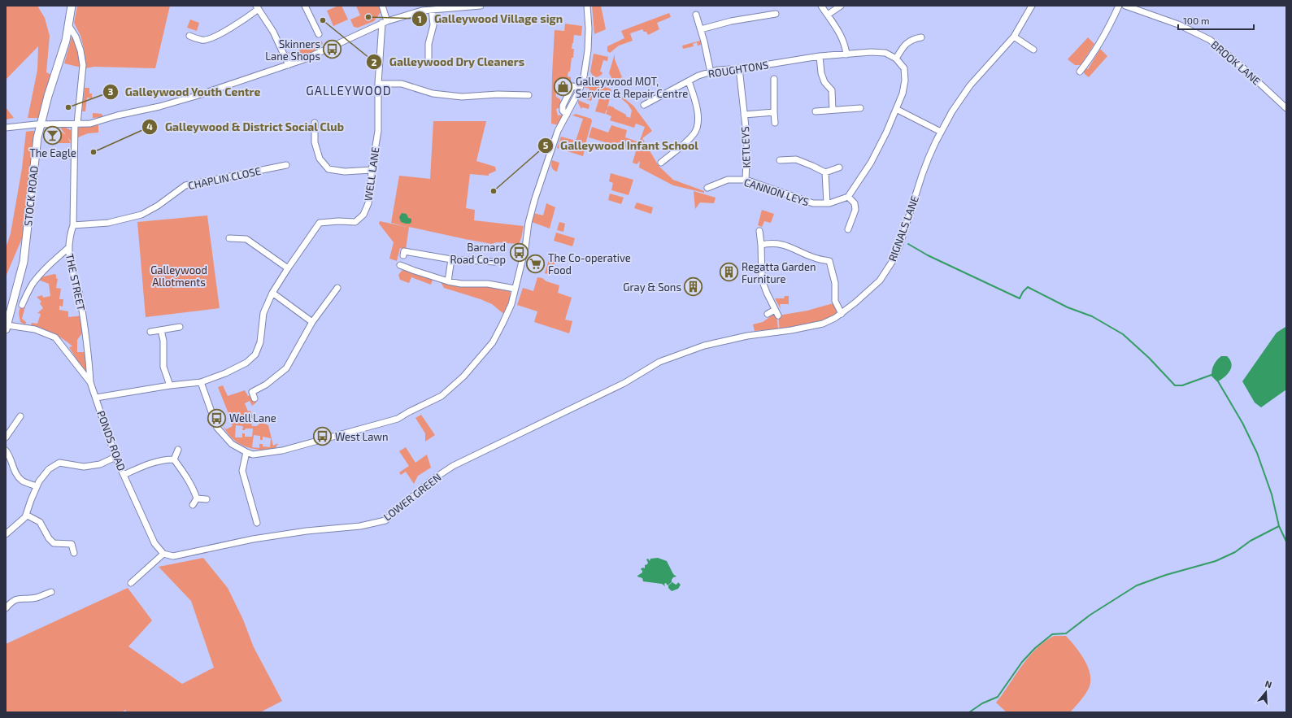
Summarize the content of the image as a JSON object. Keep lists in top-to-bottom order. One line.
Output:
{"streets":{"main road":["STOCK ROAD"],"street":["BROOK LANE","ROUGHTONS","KETLEYS","WELL LANE","CHAPLIN CLOSE","CANNON LEYS","RIGNALS LANE","THE STREET","PONDS ROAD","LOWER GREEN"]},"crossings":[["ROUGHTONS","KETLEYS"],["KETLEYS","CANNON LEYS"],["WELL LANE","PONDS ROAD"],["CHAPLIN CLOSE","THE STREET"],["STOCK ROAD","THE STREET"],["STOCK ROAD","PONDS ROAD"],["RIGNALS LANE","LOWER GREEN"],["THE STREET","PONDS ROAD"],["PONDS ROAD","LOWER GREEN"]],"districts":["GALLEYWOOD"],"parks":["Galleywood Allotments"],"places":{"other":["Galleywood Village sign","Galleywood Dry Cleaners","Galleywood Youth Centre","Galleywood & District Social Club","Galleywood Infant School"],"bus stop":["Skinners Lane Shops","Barnard Road Co-op","Well Lane","West Lawn"],"shop":["Galleywood MOT, Service & Repair Centre"],"bar":["The Eagle"],"supermarket":["The Co-operative Food"],"building":["Regatta Garden Furniture","Gray & Sons"]},"scale_bar":"100 m","north":"top"}
